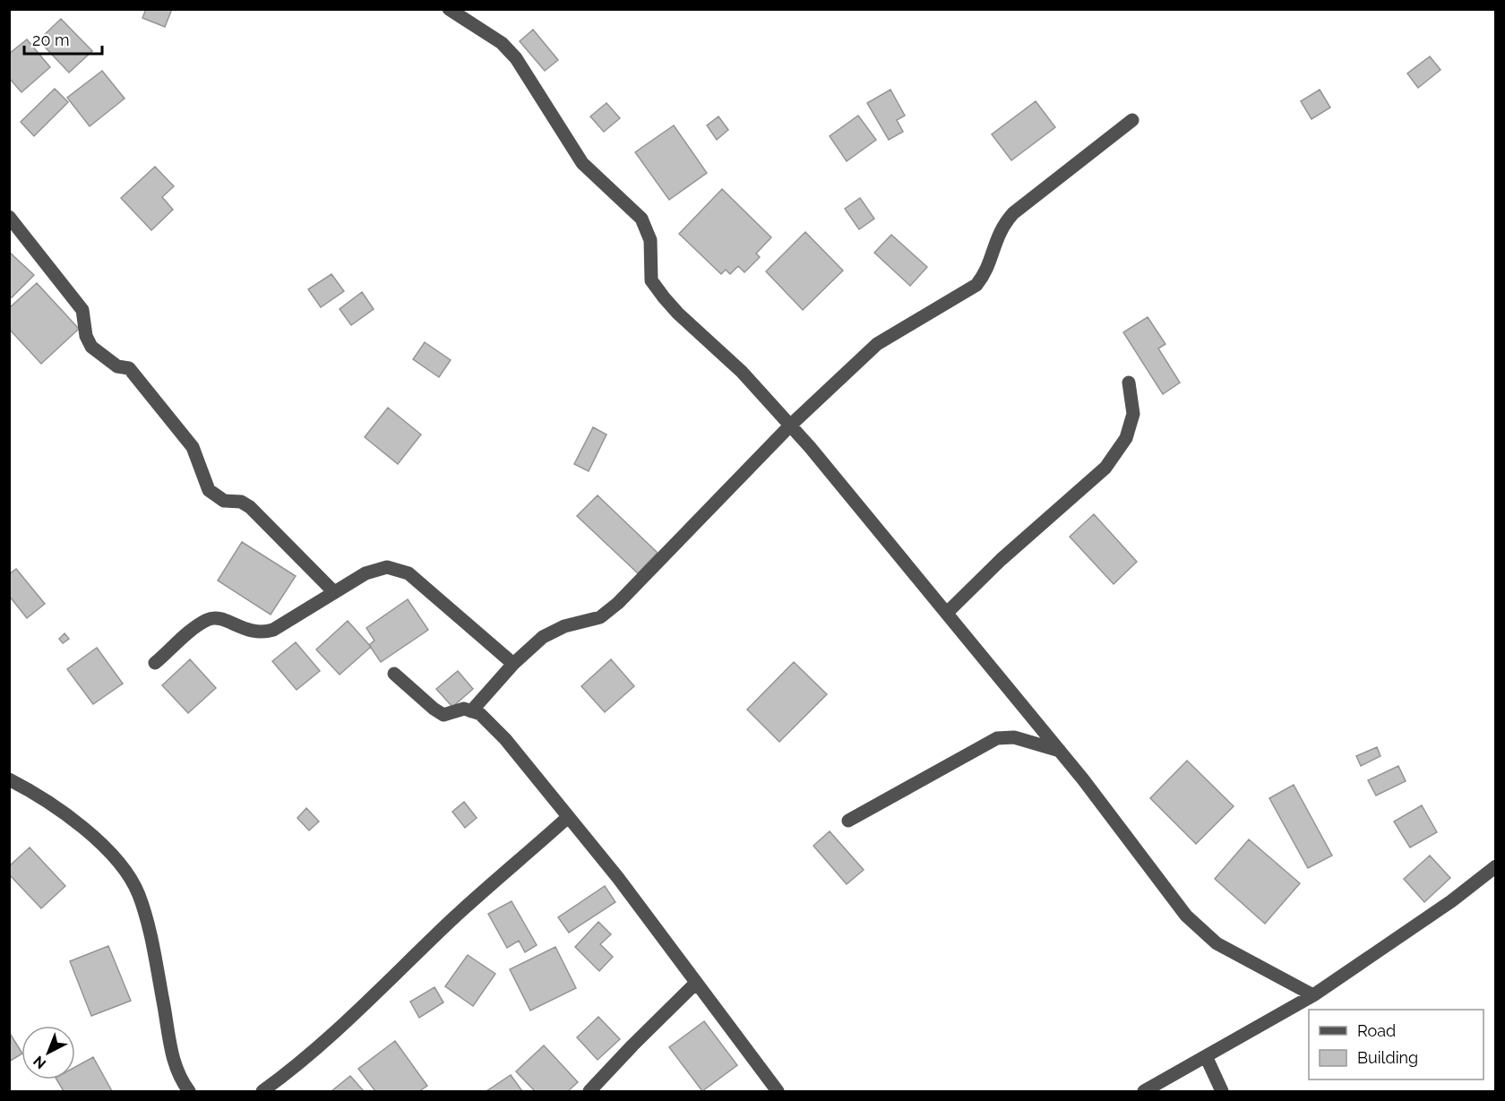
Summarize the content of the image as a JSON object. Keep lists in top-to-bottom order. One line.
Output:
{"legend":["Road","Building"],"scale_bar":"20 m","north":"bottom left"}
